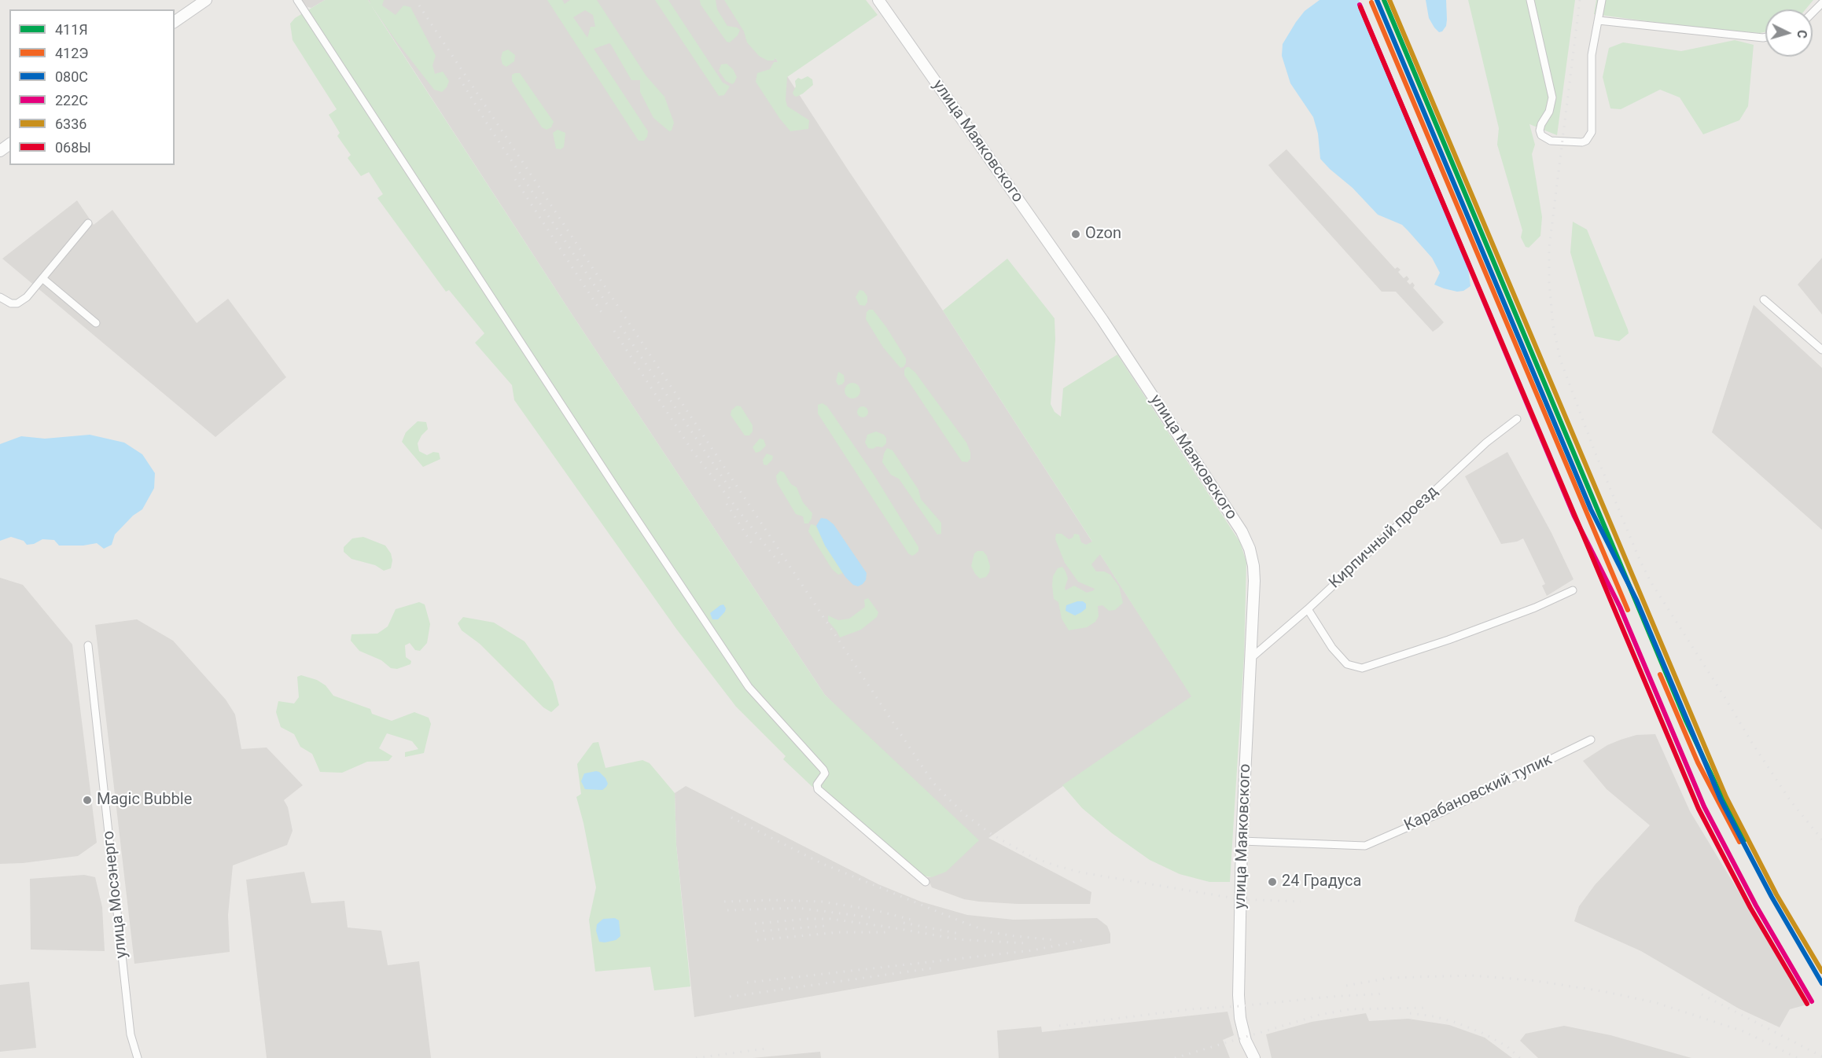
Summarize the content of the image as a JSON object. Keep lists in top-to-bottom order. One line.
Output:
{"streets":{"street":["улица Маяковского","Кирпичный проезд","Карабановский тупик","улица Мосэнерго"]},"crossings":[["улица Маяковского","Кирпичный проезд"],["улица Маяковского","Карабановский тупик"]],"places":["Ozon","Magic Bubble","24 Градуса"],"lines":["transit line 411Я","transit line 080С","transit line 6336","transit line 412Э","transit line 222С","transit line 068Ы"],"legend":["411Я","412Э","080С","222С","6336","068Ы"],"north":"right"}
